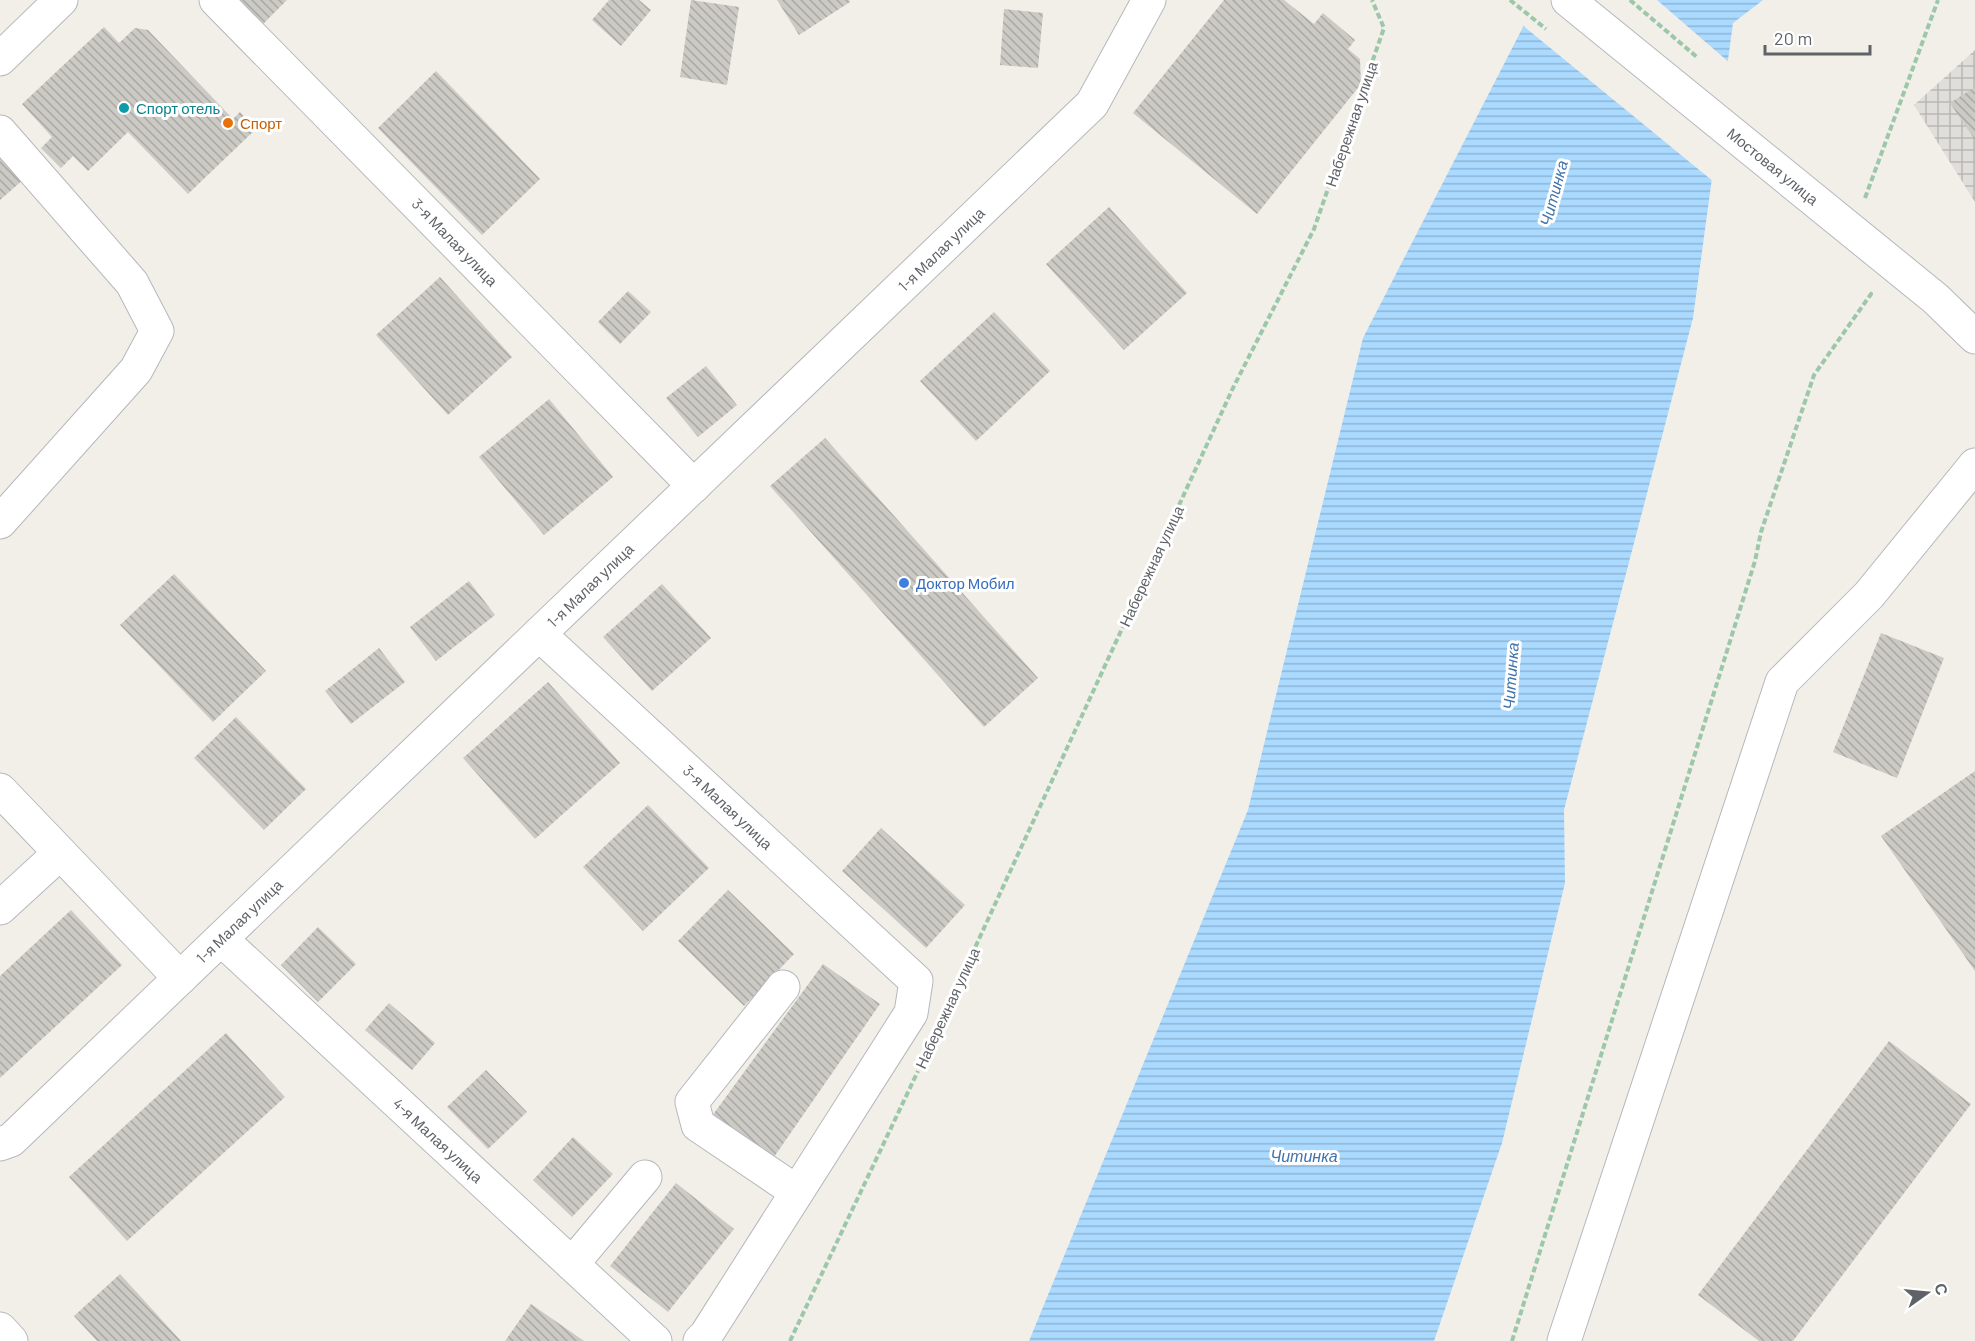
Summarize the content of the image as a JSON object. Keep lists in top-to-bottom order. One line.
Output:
{"streets":{"street":["Набережная улица","Мостовая улица","3-я Малая улица","1-я Малая улица","4-я Малая улица"]},"crossings":[["Набережная улица","3-я Малая улица"],["3-я Малая улица","1-я Малая улица"],["1-я Малая улица","4-я Малая улица"]],"water":["Читинка"],"places":["Спорт отель","Спорт","Доктор Мобил"],"scale_bar":"20 m","north":"right"}
